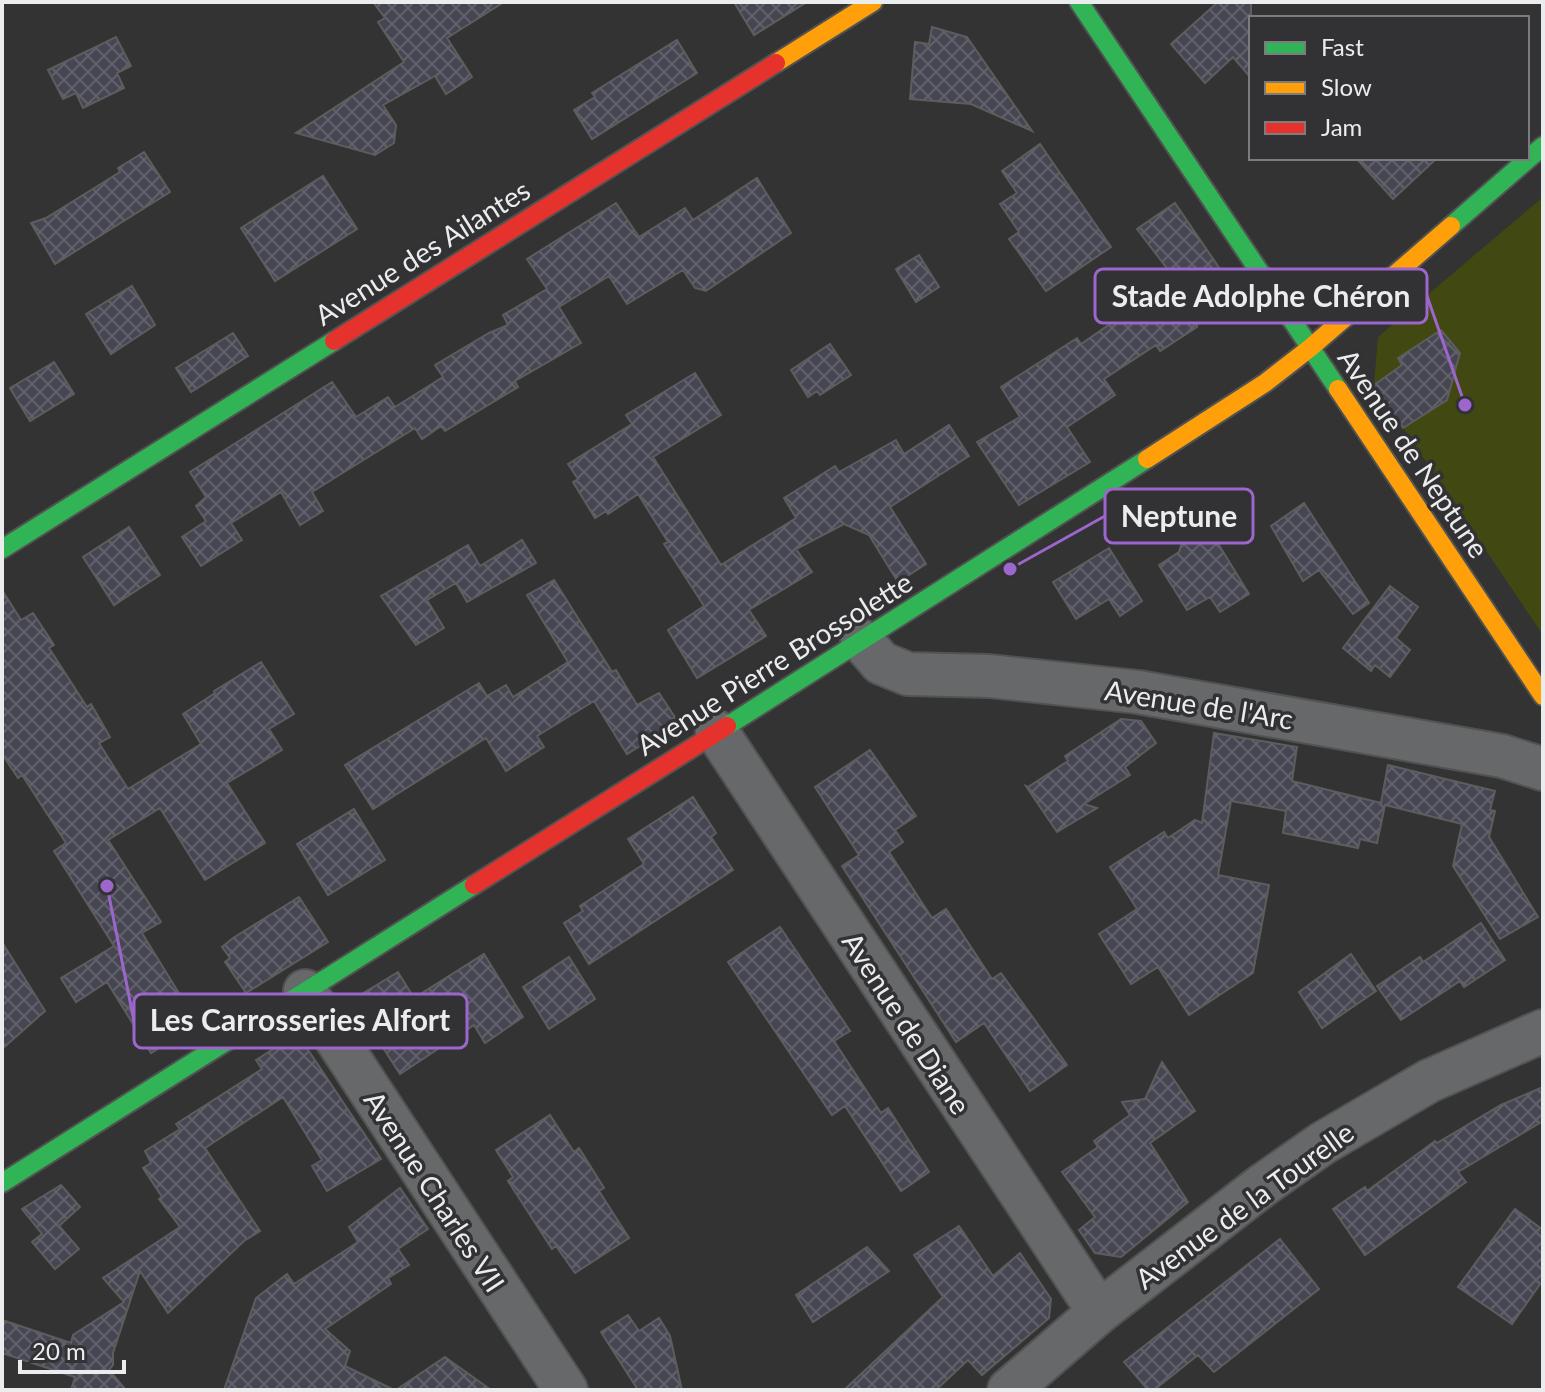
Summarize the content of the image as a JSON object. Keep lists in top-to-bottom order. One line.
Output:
{"streets":{"street":["Avenue des Ailantes","Avenue de Neptune","Avenue Pierre Brossolette","Avenue de l'Arc","Avenue de Diane","Avenue Charles VII","Avenue de la Tourelle"]},"crossings":[["Avenue de Neptune","Avenue Pierre Brossolette"],["Avenue Pierre Brossolette","Avenue de l'Arc"],["Avenue Pierre Brossolette","Avenue de Diane"],["Avenue Pierre Brossolette","Avenue Charles VII"],["Avenue de Diane","Avenue de la Tourelle"]],"places":["Stade Adolphe Chéron","Neptune","Les Carrosseries Alfort"],"legend":["Fast","Slow","Jam"],"scale_bar":"20 m"}
